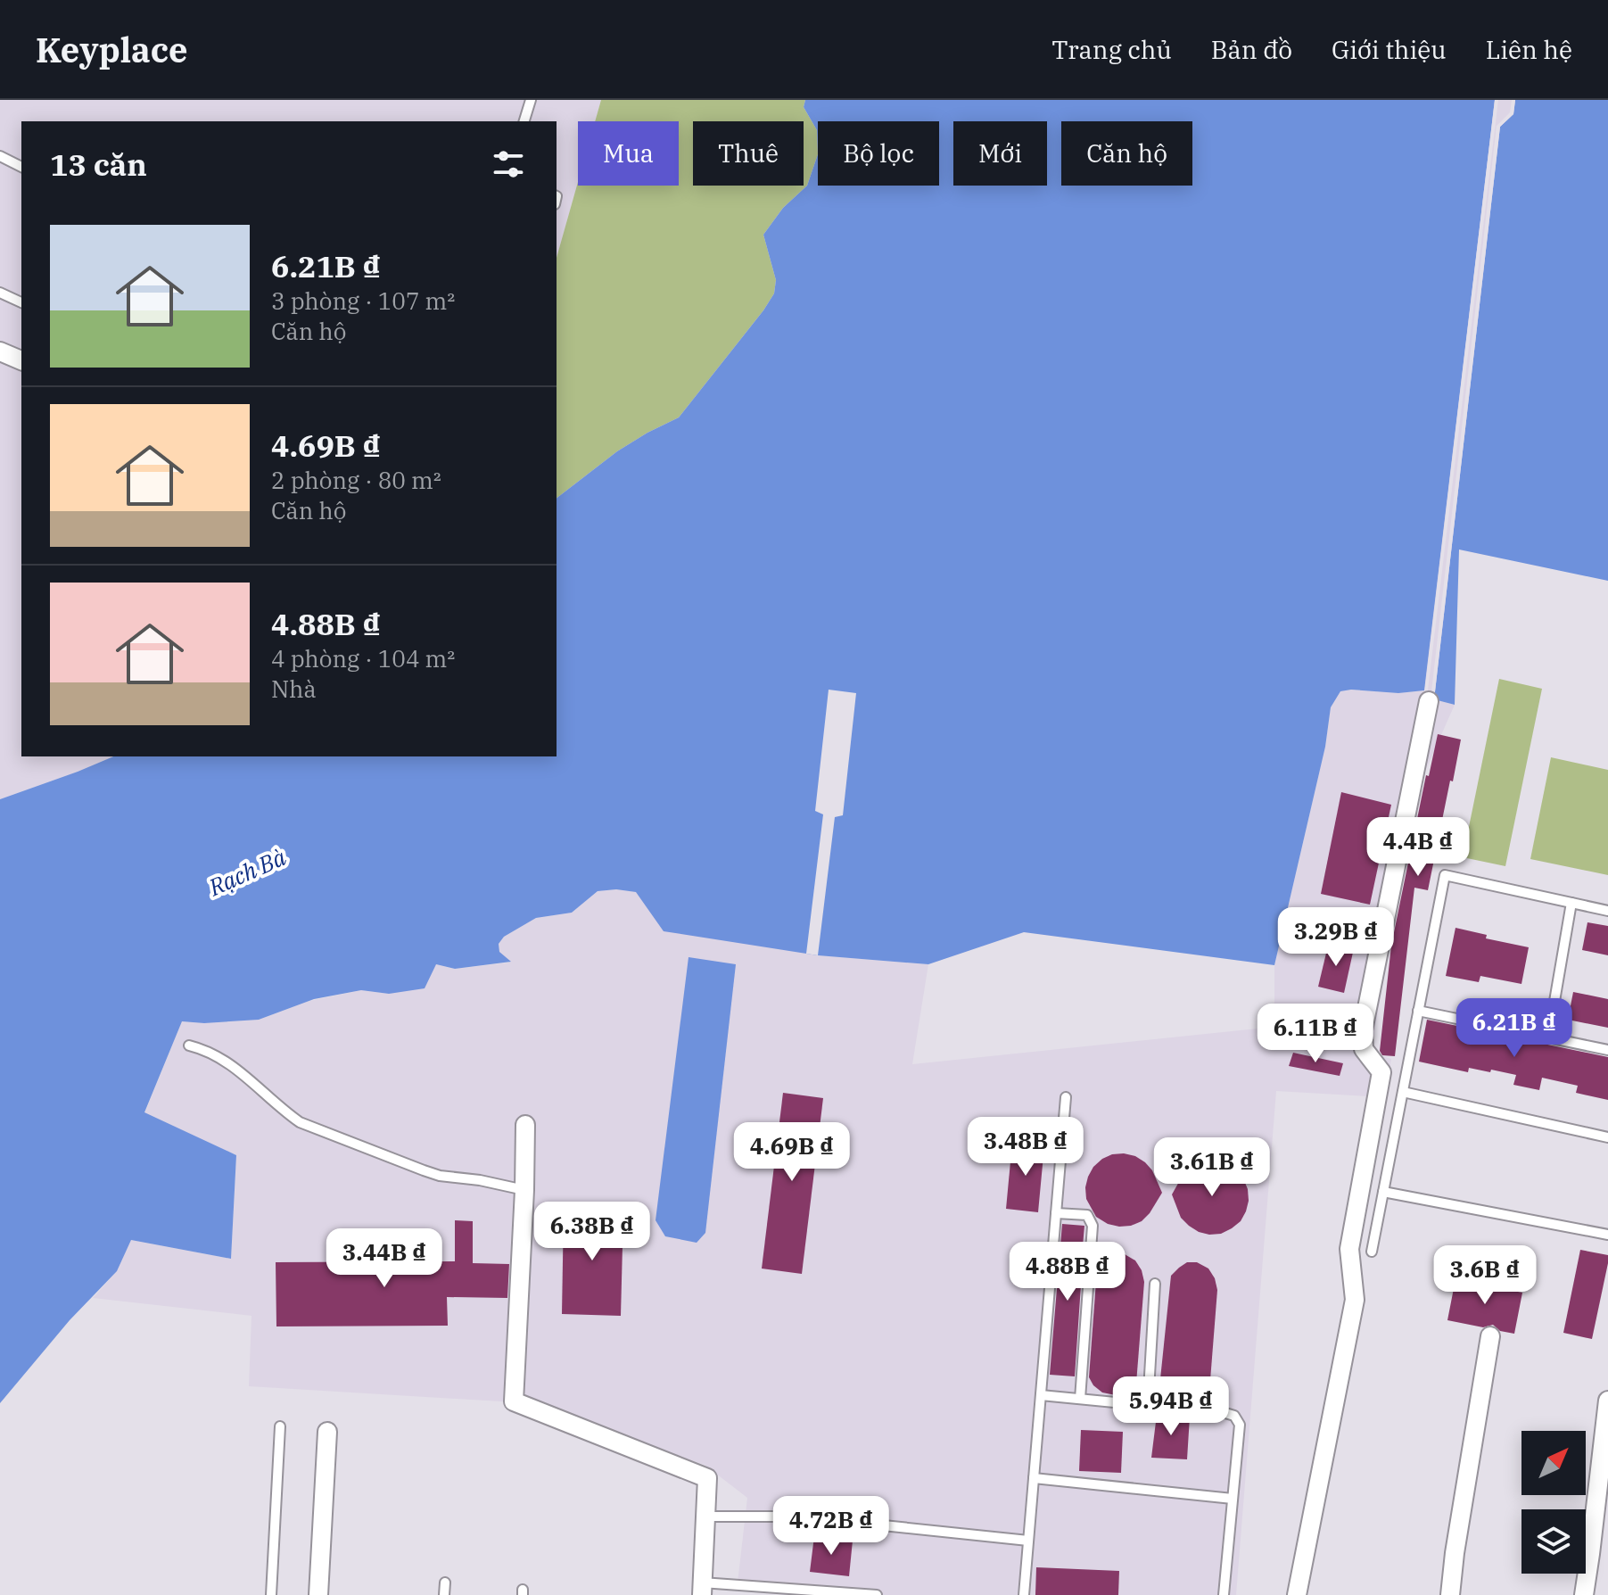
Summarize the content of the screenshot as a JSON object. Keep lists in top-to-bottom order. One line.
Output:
{"water":["Rạch Bà"],"north":"top right","page":{"header":"Keyplace","nav":["Trang chủ","Bản đồ","Giới thiệu","Liên hệ"],"chip":["Mua","Thuê","Bộ lọc","Mới","Căn hộ"],"heading":"13 căn","list":[{"name":"6.21B ₫","note":"3 phòng · 107 m² · Căn hộ"},{"name":"4.69B ₫","note":"2 phòng · 80 m² · Căn hộ"},{"name":"4.88B ₫","note":"4 phòng · 104 m² · Nhà"}],"price":["4.4B ₫","3.29B ₫","6.21B ₫","6.11B ₫","3.48B ₫","4.69B ₫","3.61B ₫","6.38B ₫","3.44B ₫","4.88B ₫","3.6B ₫","5.94B ₫","4.72B ₫"]}}
